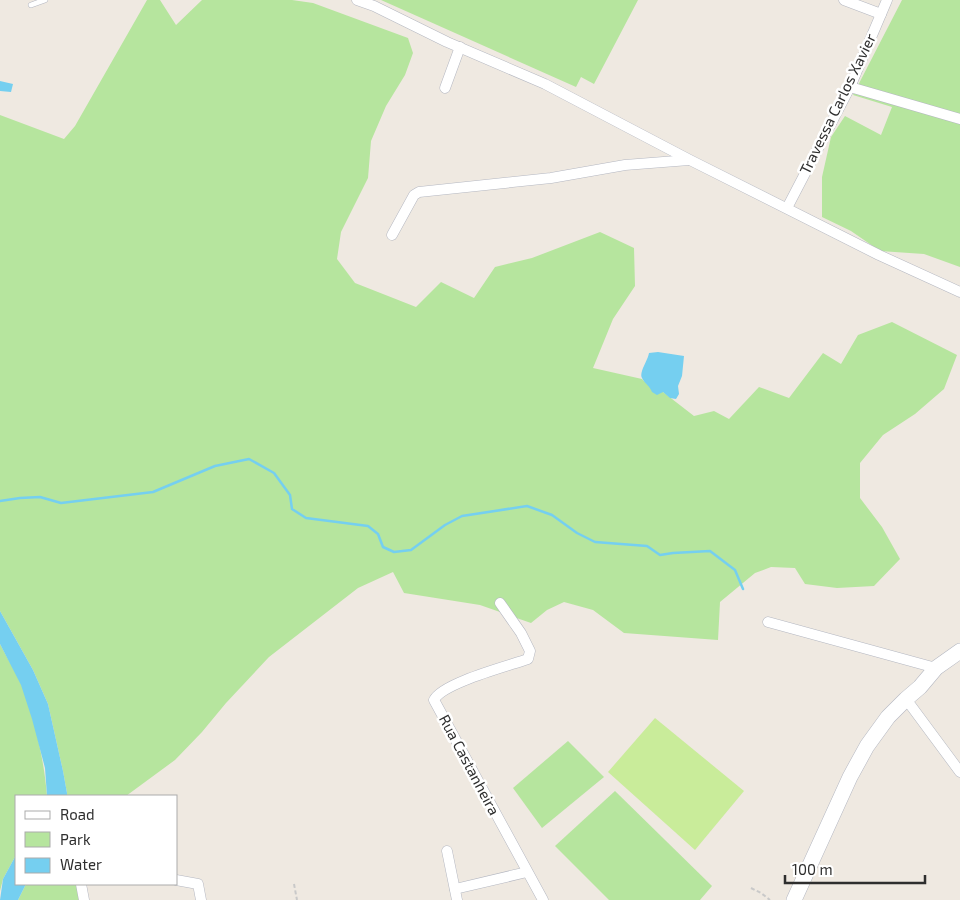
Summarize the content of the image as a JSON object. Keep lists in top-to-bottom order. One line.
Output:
{"streets":{"street":["Travessa Carlos Xavier","Rua Castanheira"]},"legend":["Road","Park","Water"],"scale_bar":"100 m"}
